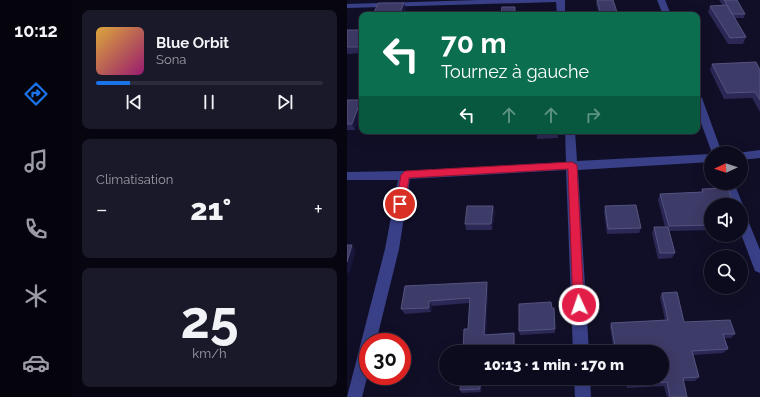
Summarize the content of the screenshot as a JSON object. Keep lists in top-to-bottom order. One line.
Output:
{"north":"left","page":{"tabs":"10:12","turn":["70 m","Tournez à gauche"],"song":["Blue Orbit","Sona"],"tile":["Climatisation",["25","km/h"]],"heat":["−","21°","+"],"limit":"30","trip":"10:13 · 1 min · 170 m"}}
